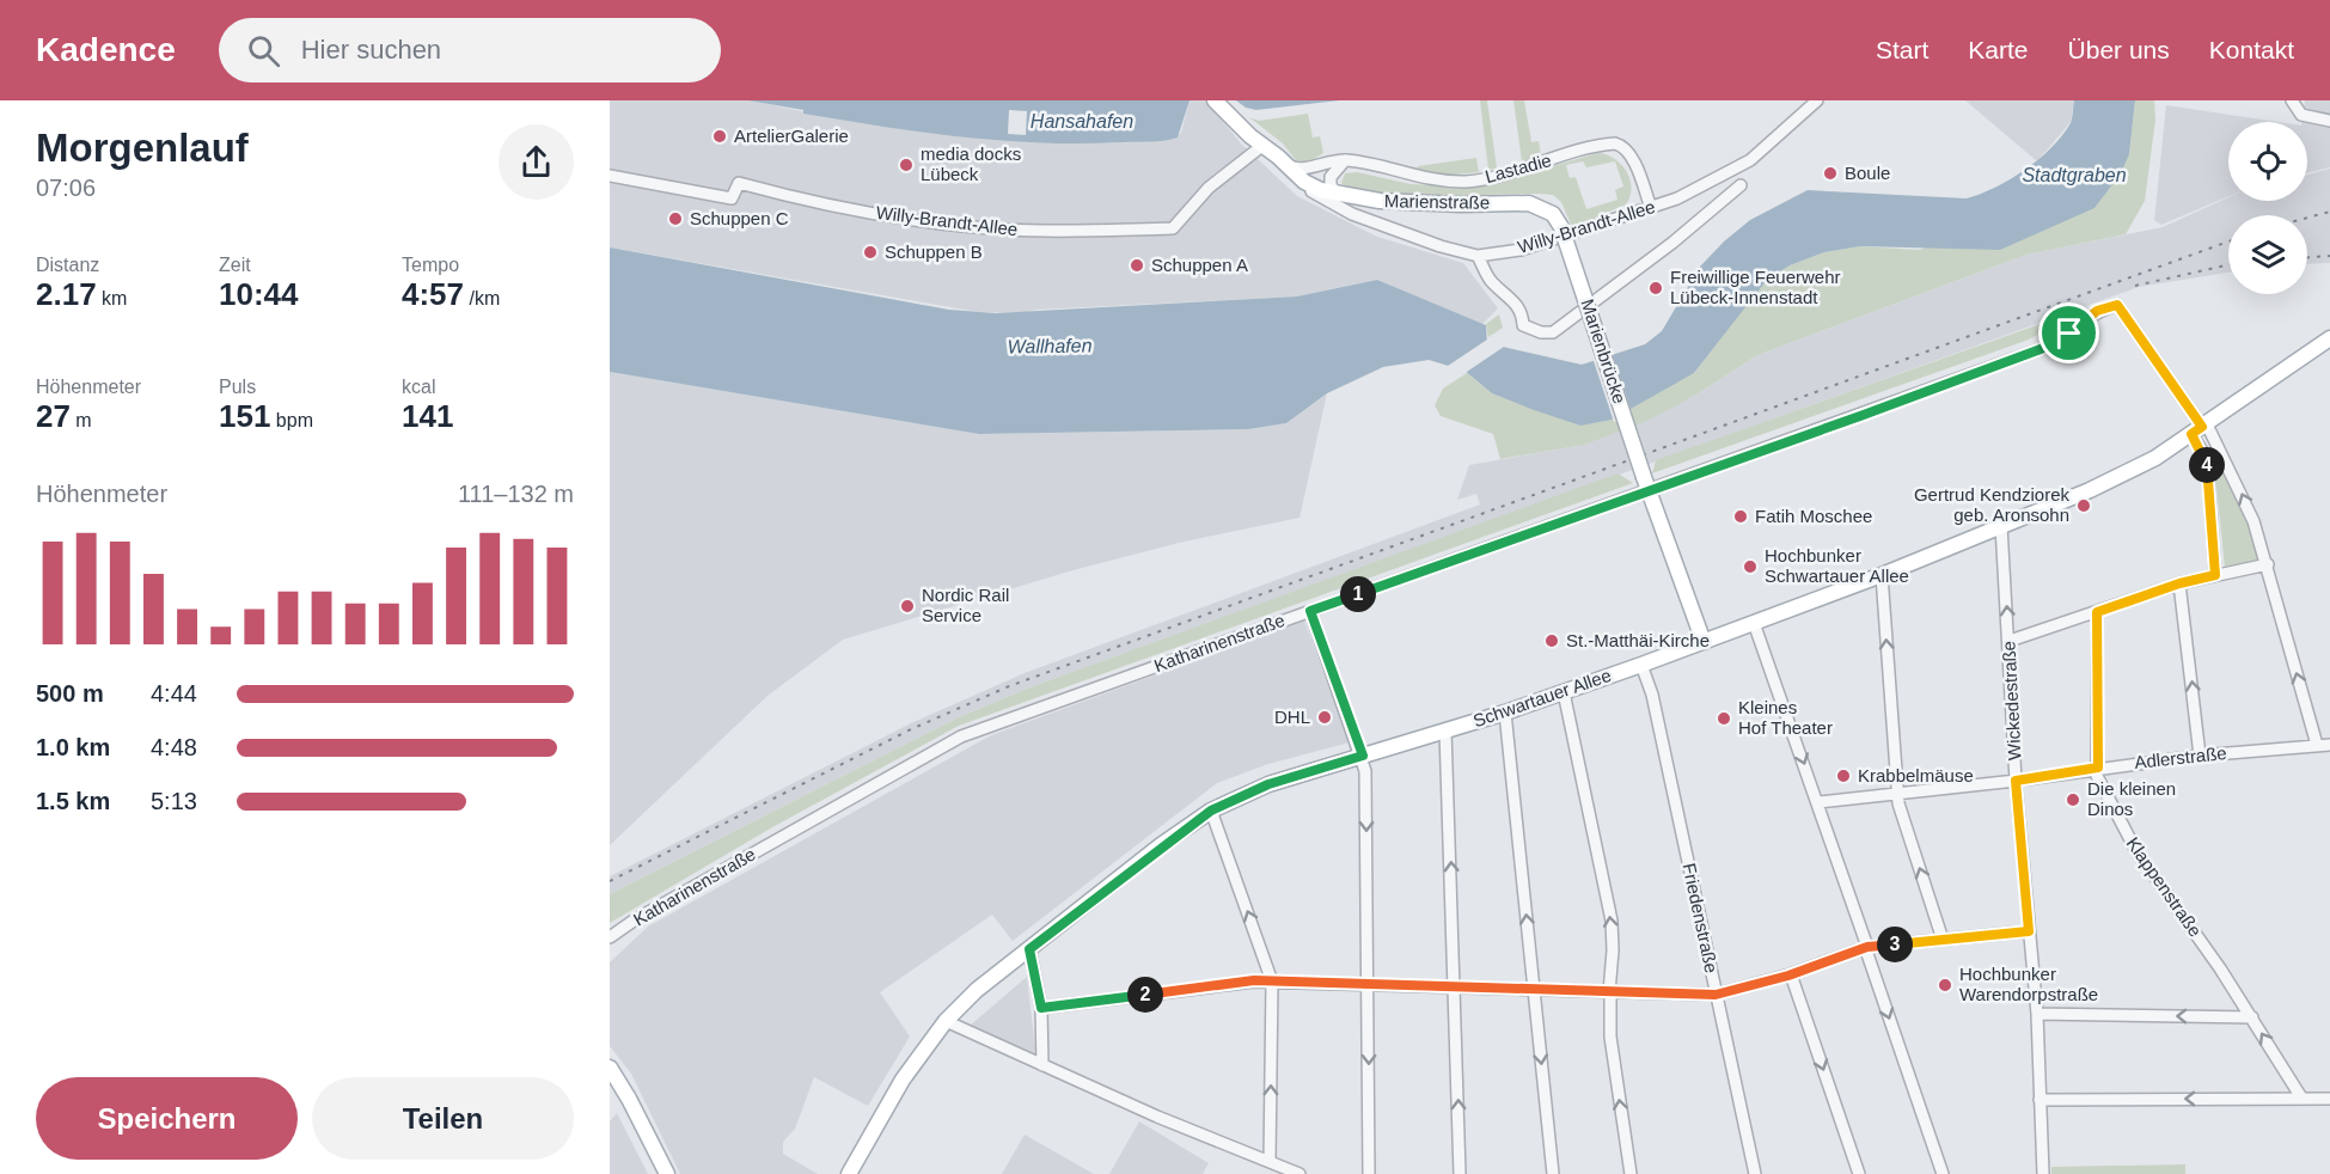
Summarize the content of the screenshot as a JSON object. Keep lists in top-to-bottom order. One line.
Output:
{"streets":{"main road":["Marienstraße","Willy-Brandt-Allee","Marienbrücke","Schwartauer Allee"],"street":["Lastadie","Katharinenstraße","Wickedestraße","Adlerstraße","Klappenstraße","Friedenstraße"]},"crossings":[["Lastadie","Willy-Brandt-Allee"],["Marienstraße","Willy-Brandt-Allee"],["Marienstraße","Marienbrücke"],["Marienbrücke","Katharinenstraße"],["Katharinenstraße","Schwartauer Allee"],["Schwartauer Allee","Wickedestraße"],["Schwartauer Allee","Friedenstraße"],["Wickedestraße","Adlerstraße"],["Adlerstraße","Klappenstraße"]],"water":["Hansahafen","Stadtgraben","Wallhafen"],"places":["ArtelierGalerie","media docks Lübeck","Boule","Schuppen C","Schuppen B","Schuppen A","Freiwillige Feuerwehr Lübeck-Innenstadt","Gertrud Kendziorek geb. Aronsohn","Fatih Moschee","Hochbunker Schwartauer Allee","Nordic Rail Service","St.-Matthäi-Kirche","DHL","Kleines Hof Theater","Krabbelmäuse","Die kleinen Dinos","Hochbunker Warendorpstraße"],"page":{"header":"Kadence","search":"Hier suchen","nav":["Start","Karte","Über uns","Kontakt"],"heading":["Morgenlauf","07:06"],"stats":[["Distanz","2.17 km"],["Zeit","10:44"],["Tempo","4:57 /km"],["Höhenmeter","27 m"],["Puls","151 bpm"],["kcal","141"]],"pins":["4","1","3","2"],"chart":["Höhenmeter","111–132 m"],"list":[{"name":"500 m","note":"4:44"},{"name":"1.0 km","note":"4:48"},{"name":"1.5 km","note":"5:13"}],"buttons":["Speichern","Teilen"]}}
